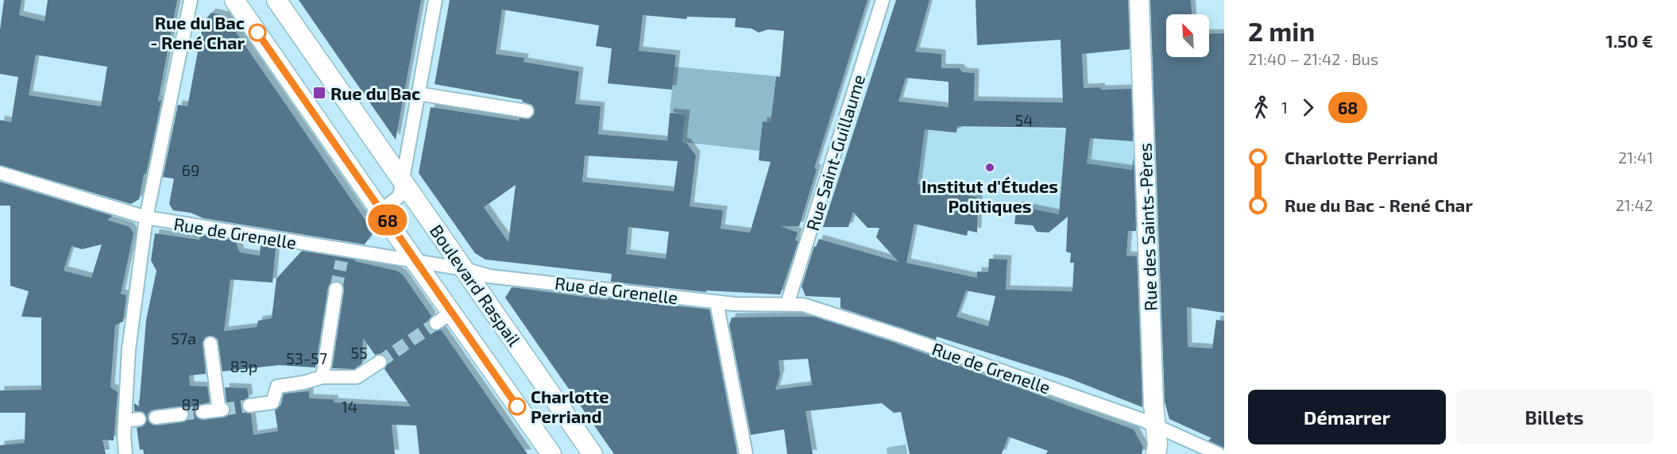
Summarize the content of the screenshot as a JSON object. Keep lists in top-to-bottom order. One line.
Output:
{"streets":{"main road":["Rue des Saints-Pères","Boulevard Raspail"],"street":["Rue Saint-Guillaume","Rue de Grenelle"]},"crossings":[["Rue Saint-Guillaume","Rue de Grenelle"],["Rue des Saints-Pères","Rue de Grenelle"],["Rue de Grenelle","Boulevard Raspail"]],"places":{"other":["Rue du Bac - René Char","Institut d'Études Politiques","Charlotte Perriand"],"transit":["Rue du Bac"]},"lines":["bus line 68"],"house_numbers":["54","69","57a","55","53-57","83p","83","14"],"north":"top left","page":{"on_map":"68","heading":["2 min","21:40 – 21:42 · Bus","1.50 €"],"legs":["1","68"],"list":[{"name":"Charlotte Perriand","value":"21:41"},{"name":"Rue du Bac - René Char","value":"21:42"}],"buttons":["Démarrer","Billets"]}}
